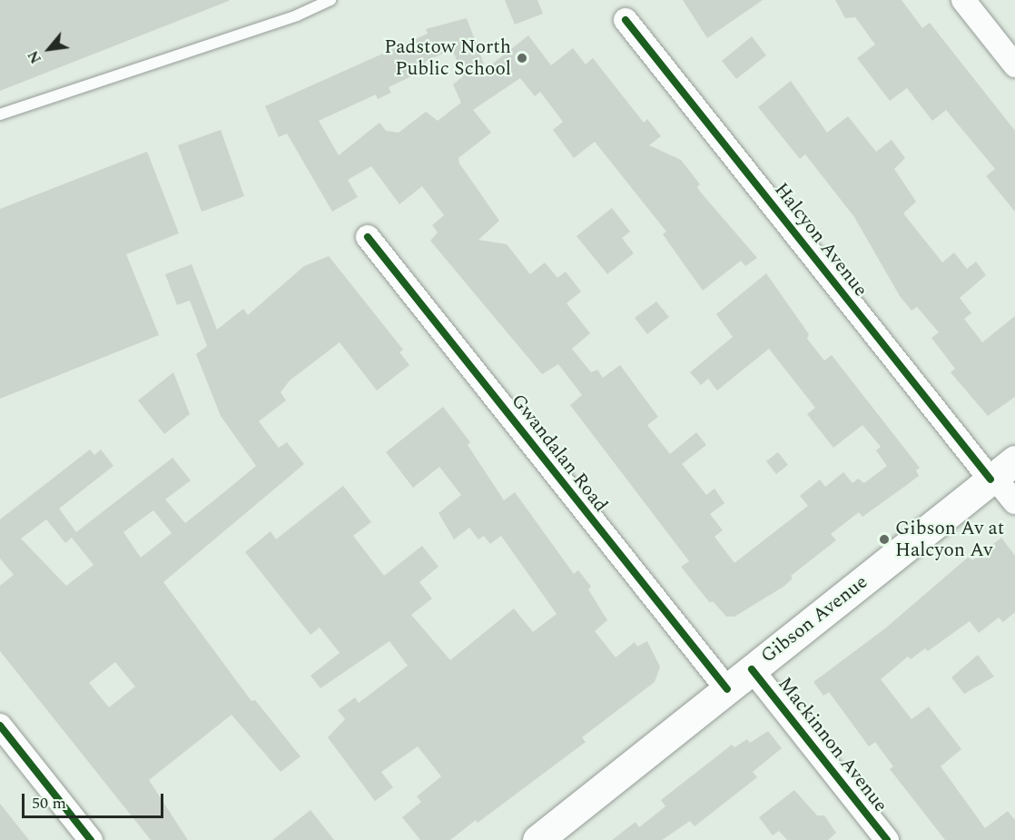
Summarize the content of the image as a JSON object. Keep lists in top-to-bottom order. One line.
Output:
{"streets":{"main road":["Gibson Avenue"],"street":["Halcyon Avenue","Gwandalan Road","Mackinnon Avenue"]},"crossings":[["Halcyon Avenue","Gibson Avenue"],["Gwandalan Road","Gibson Avenue"],["Gibson Avenue","Mackinnon Avenue"]],"places":["Padstow North Public School","Gibson Av at Halcyon Av"],"scale_bar":"50 m","north":"bottom left"}
